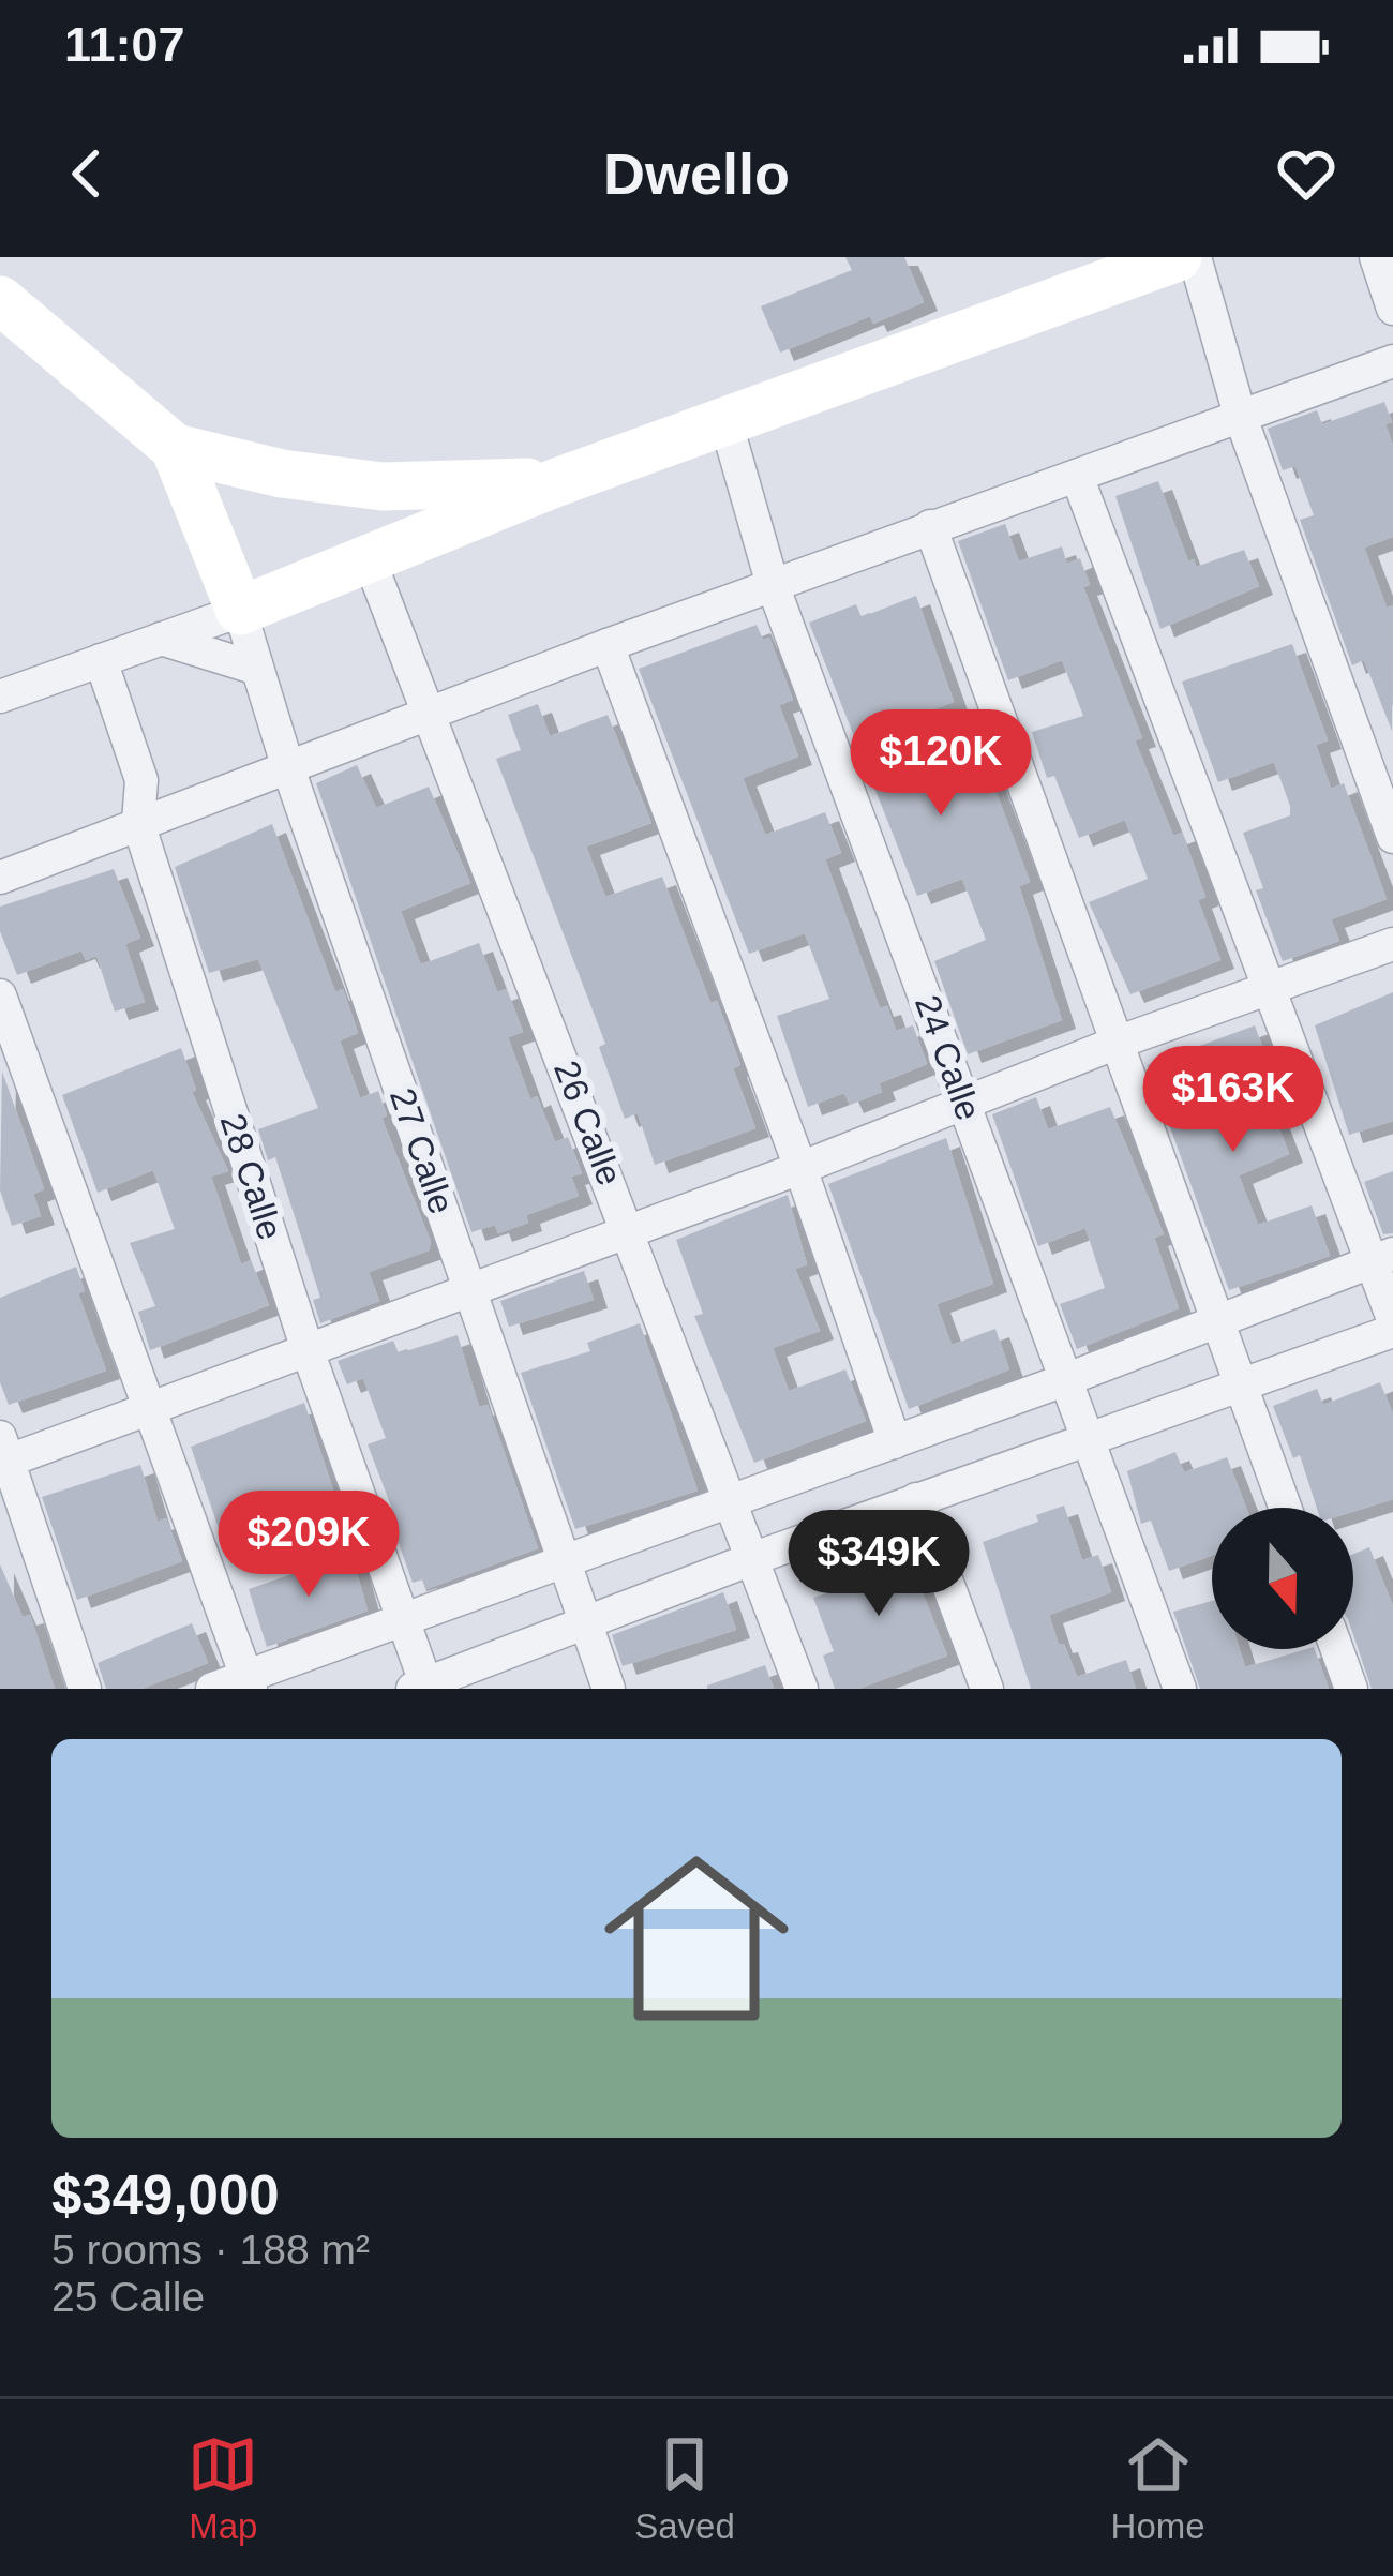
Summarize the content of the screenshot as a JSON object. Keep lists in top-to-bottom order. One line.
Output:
{"streets":{"street":["24 Calle","26 Calle","27 Calle","28 Calle"]},"north":"bottom","page":{"status":"11:07","header":"Dwello","price":["$120K","$163K","$209K","$349K"],"list":[{"name":"$349,000","note":"5 rooms · 188 m² · 25 Calle"}],"tabs":["Map","Saved","Home"]}}
